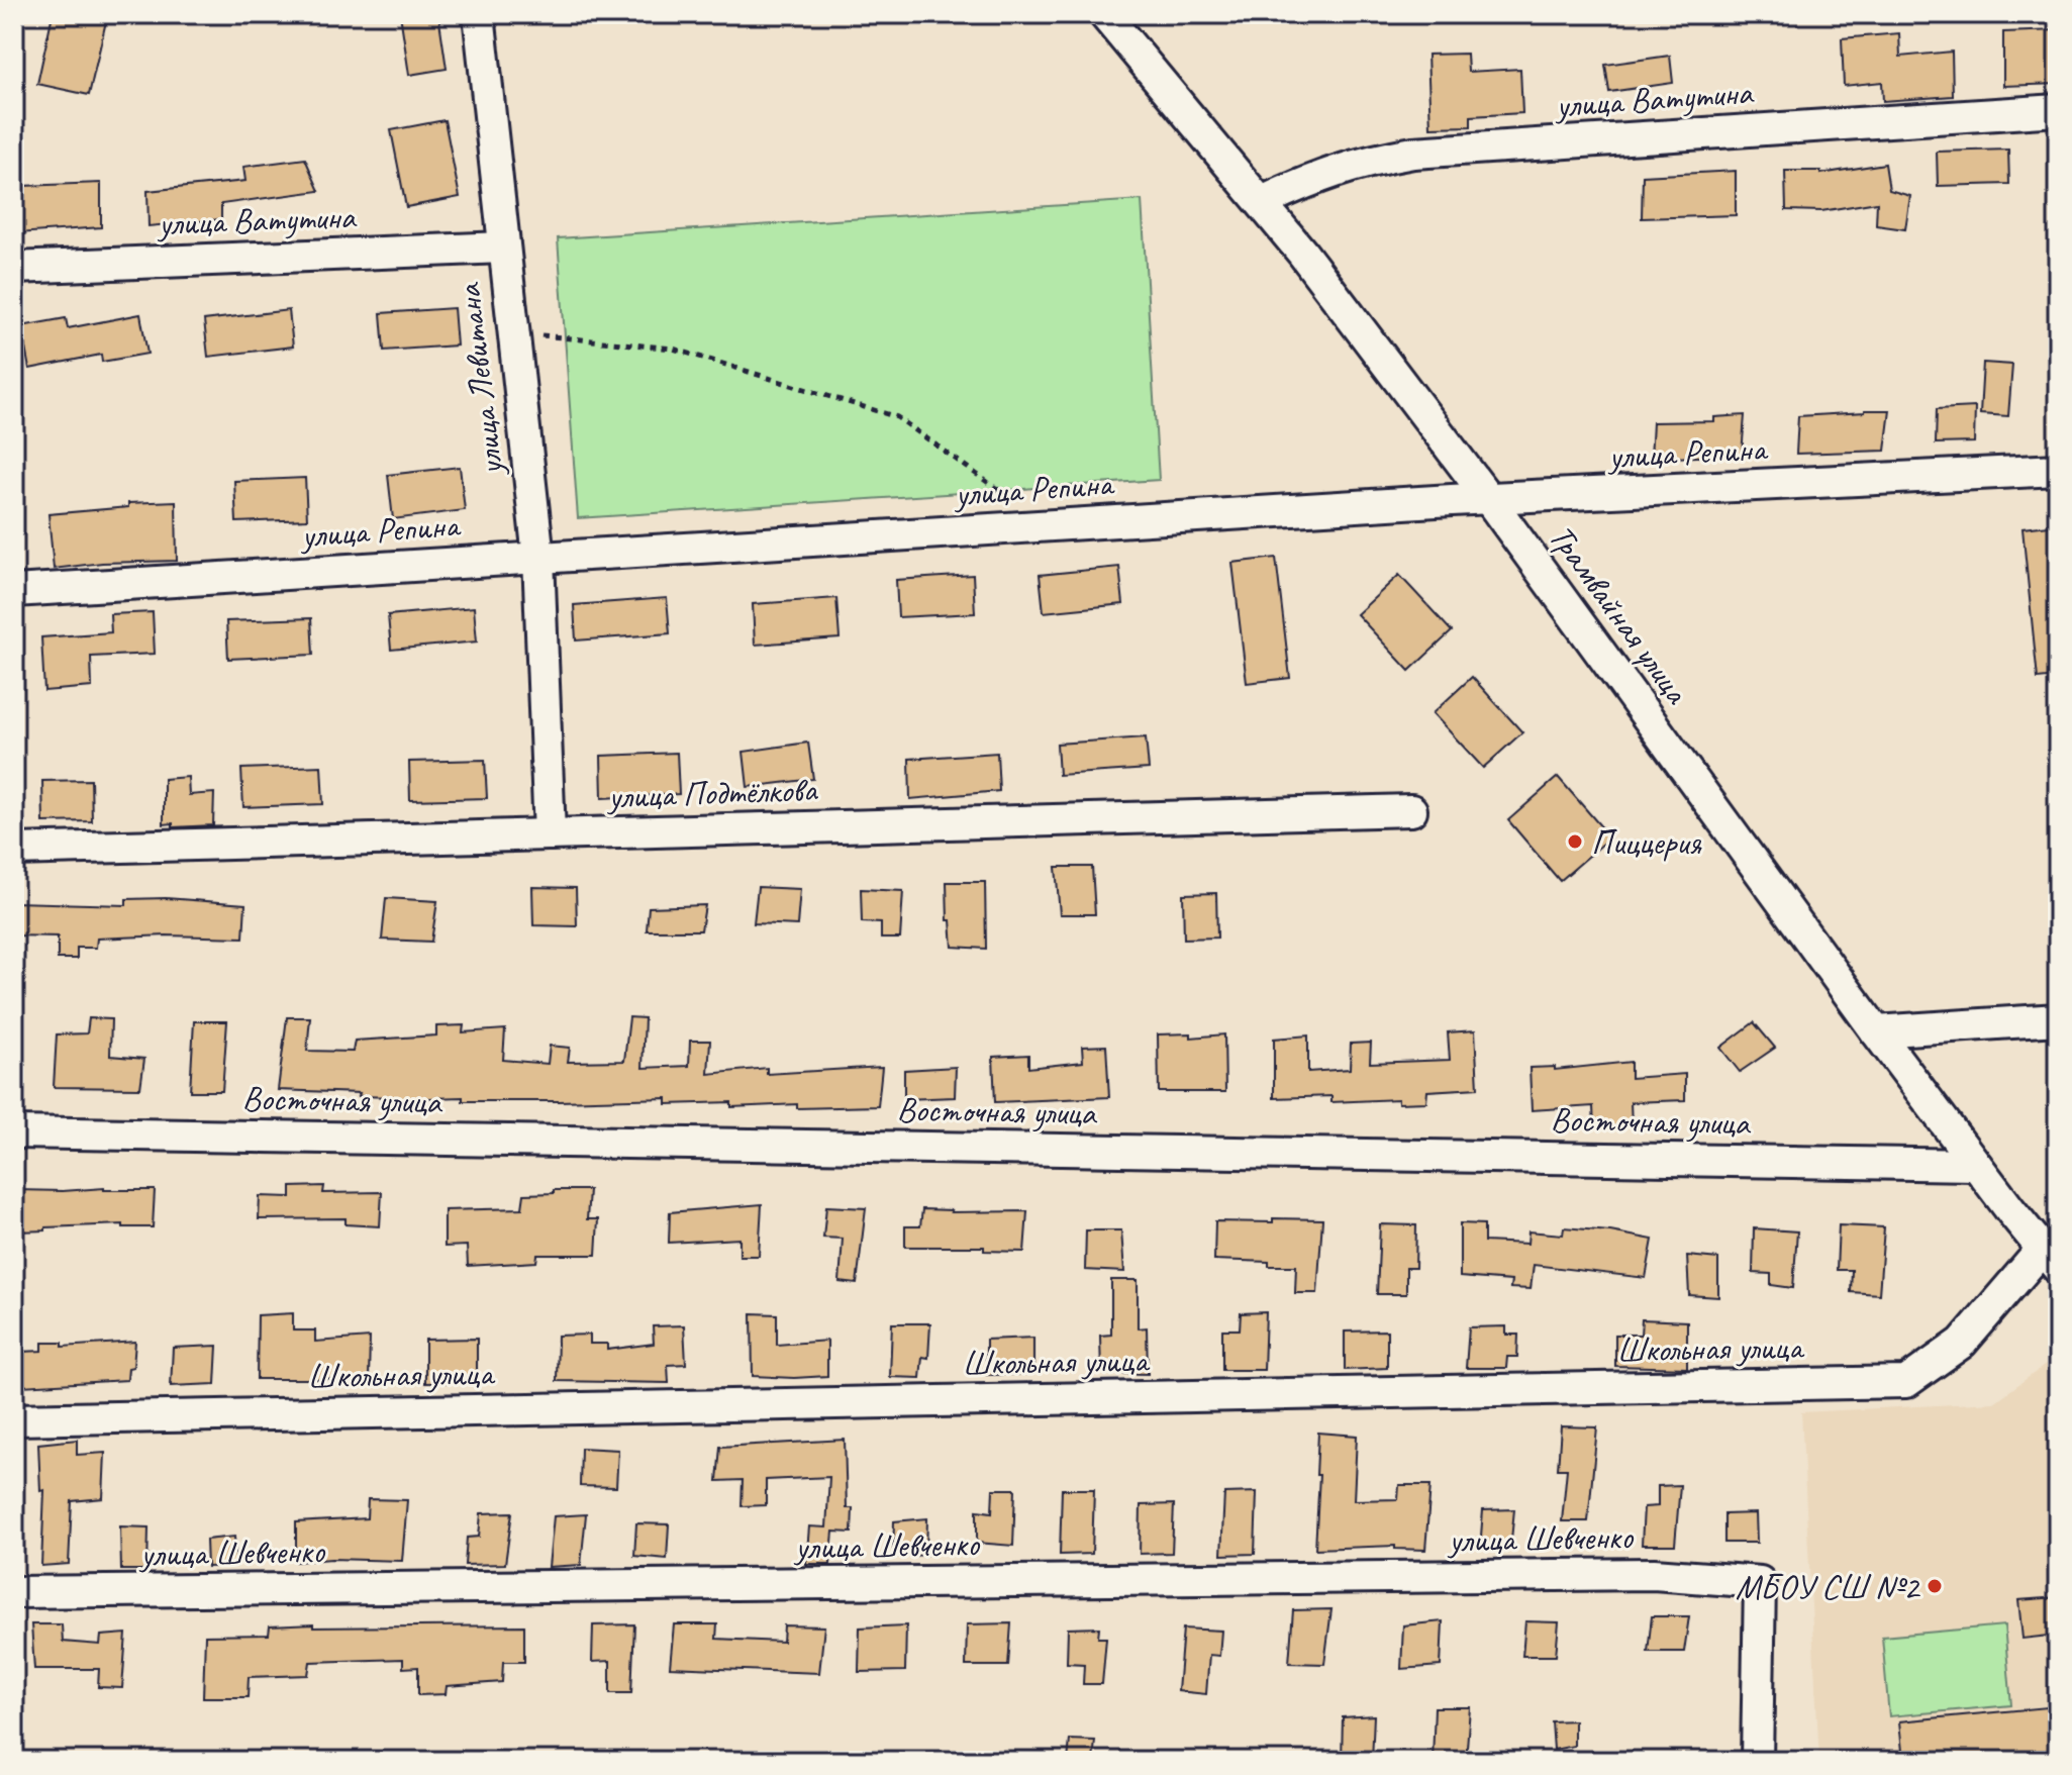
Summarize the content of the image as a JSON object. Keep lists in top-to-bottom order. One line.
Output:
{"streets":{"street":["улица Ватутина","улица Левитана","улица Репина","Трамвайная улица","улица Подтёлкова","Восточная улица","Школьная улица","улица Шевченко"]},"crossings":[["улица Ватутина","улица Левитана"],["улица Ватутина","Трамвайная улица"],["улица Левитана","улица Репина"],["улица Левитана","улица Подтёлкова"],["улица Репина","Трамвайная улица"],["Трамвайная улица","Восточная улица"],["Трамвайная улица","Школьная улица"]],"places":["Пиццерия","МБОУ СШ №2"]}
